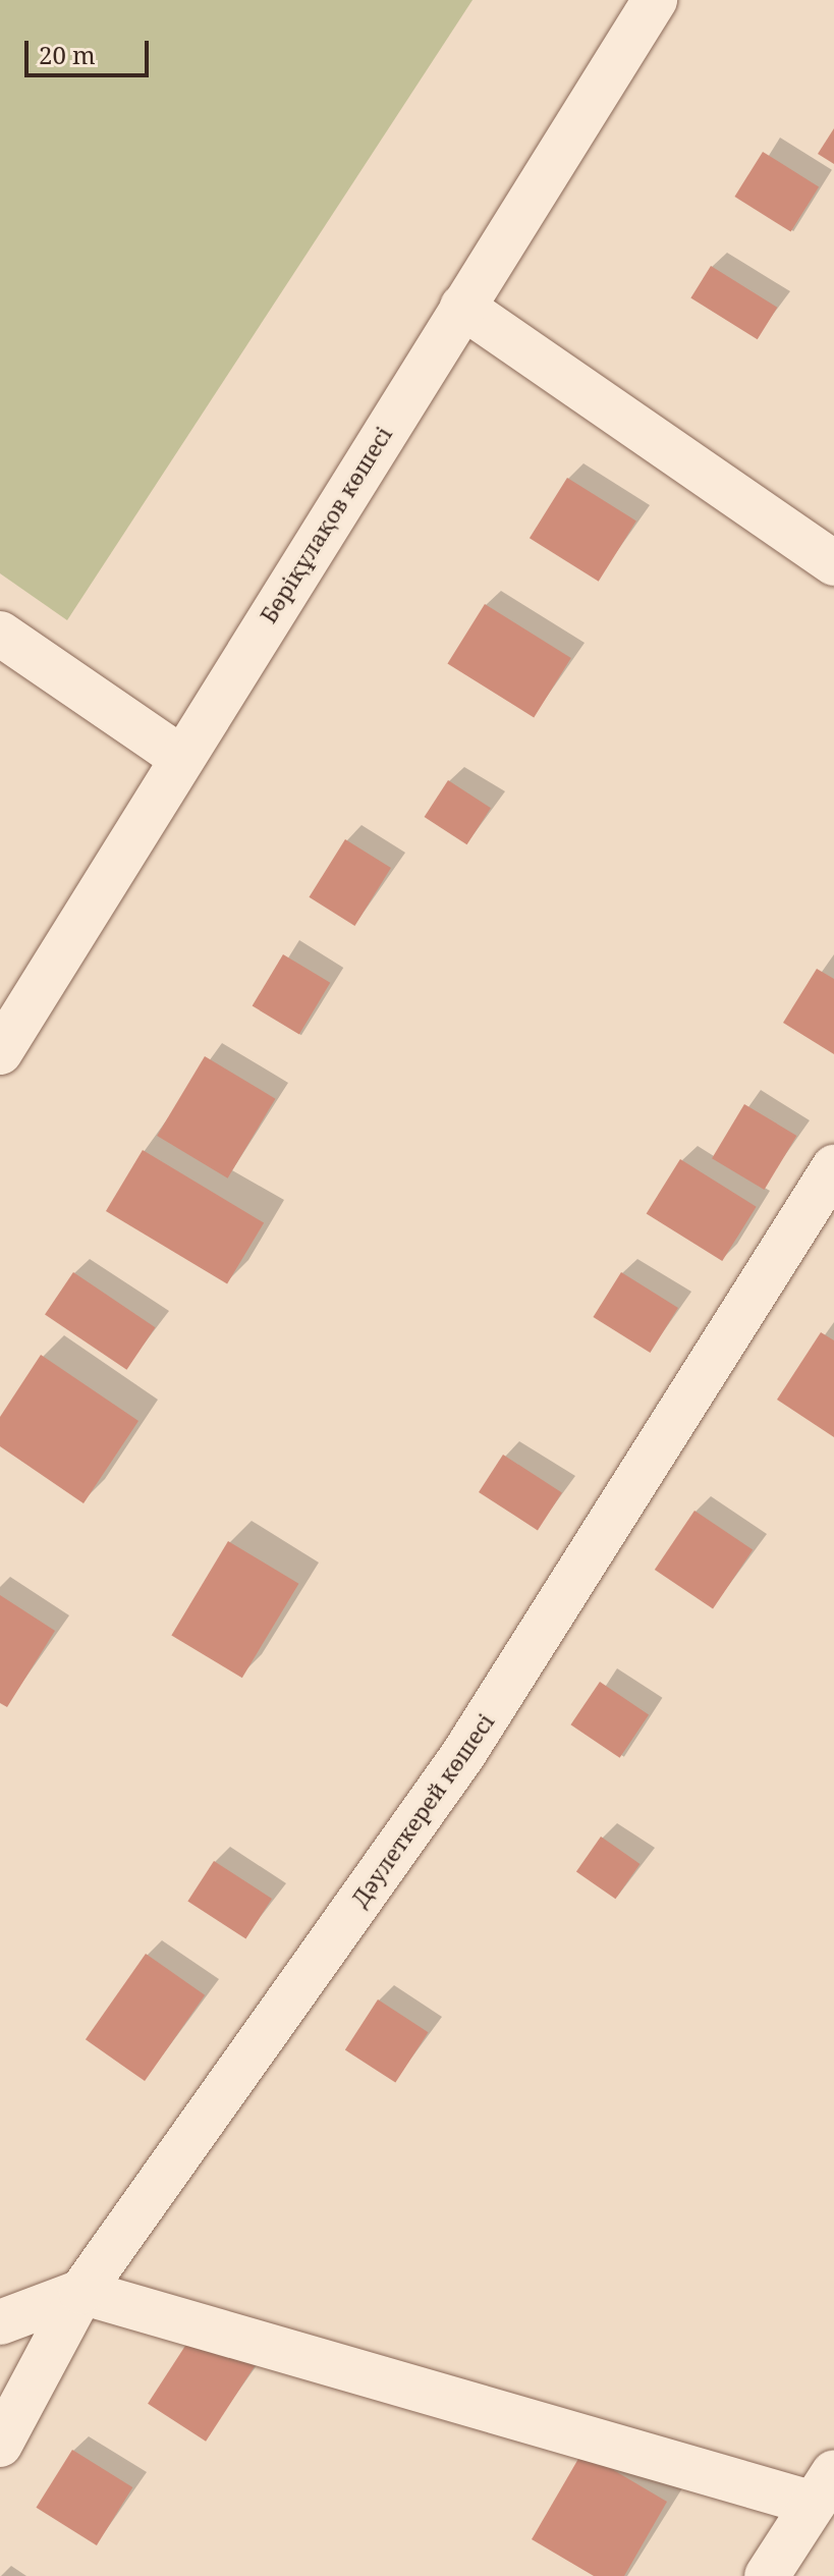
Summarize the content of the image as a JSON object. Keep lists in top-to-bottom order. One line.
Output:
{"streets":{"street":["Бөріқұлақов көшесі","Дәулеткерей көшесі"]},"scale_bar":"20 m"}
